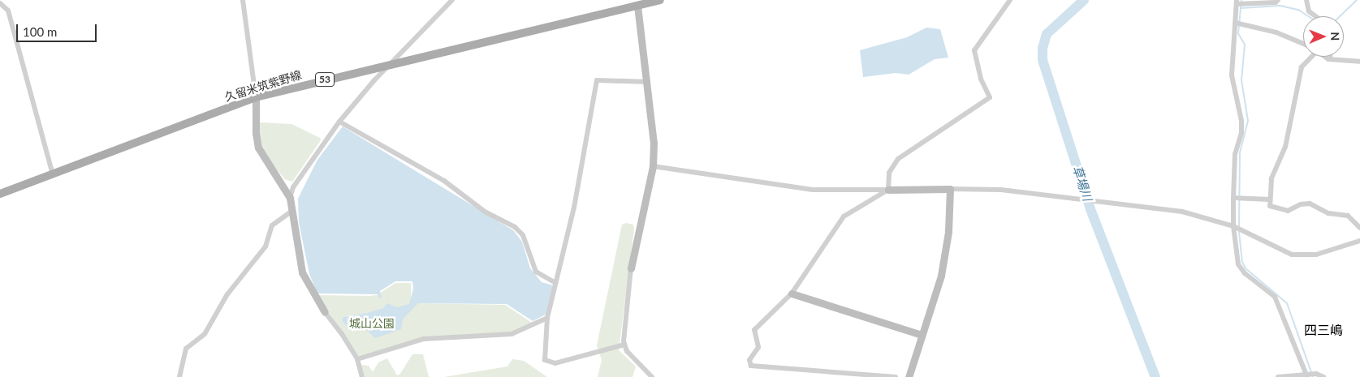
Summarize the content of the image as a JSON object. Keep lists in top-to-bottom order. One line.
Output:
{"streets":{"main road":["53","久留米筑紫野線"]},"districts":["四三嶋"],"water":["草場川"],"parks":["城山公園"],"scale_bar":"100 m","north":"right"}
